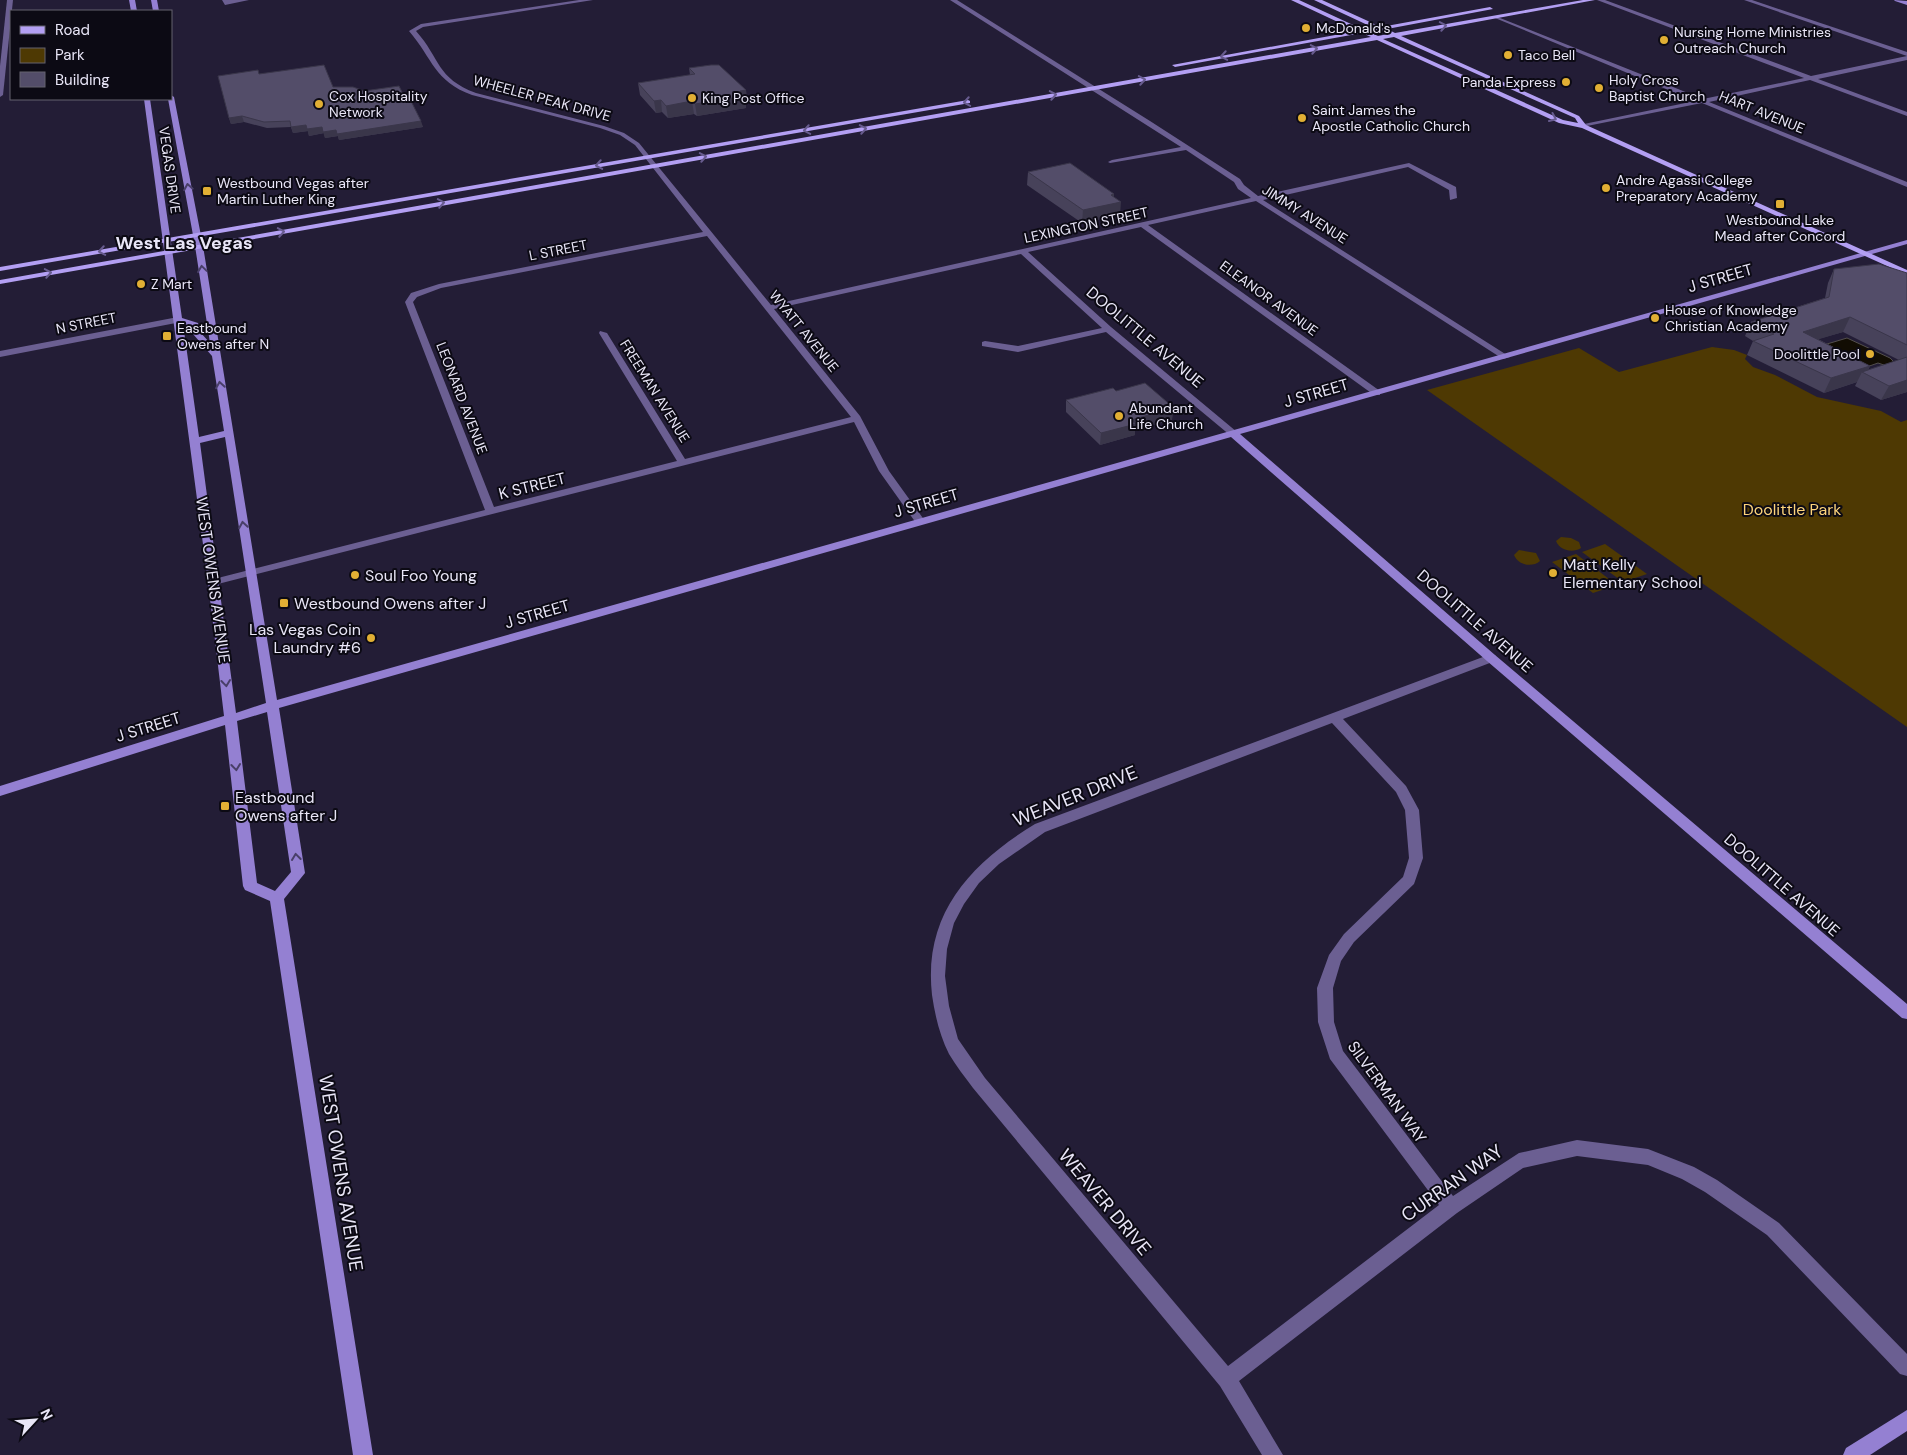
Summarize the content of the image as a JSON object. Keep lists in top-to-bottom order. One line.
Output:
{"streets":{"main road":["VEGAS DRIVE","J STREET","DOOLITTLE AVENUE","WEST OWENS AVENUE"],"street":["WHEELER PEAK DRIVE","HART AVENUE","JIMMY AVENUE","LEXINGTON STREET","L STREET","ELEANOR AVENUE","N STREET","WYATT AVENUE","FREEMAN AVENUE","LEONARD AVENUE","K STREET","WEAVER DRIVE","SILVERMAN WAY","CURRAN WAY"]},"crossings":[["WHEELER PEAK DRIVE","WYATT AVENUE"],["VEGAS DRIVE","WEST OWENS AVENUE"],["JIMMY AVENUE","LEXINGTON STREET"],["JIMMY AVENUE","J STREET"],["LEXINGTON STREET","ELEANOR AVENUE"],["LEXINGTON STREET","WYATT AVENUE"],["LEXINGTON STREET","DOOLITTLE AVENUE"],["L STREET","WYATT AVENUE"],["L STREET","LEONARD AVENUE"],["J STREET","ELEANOR AVENUE"],["J STREET","WYATT AVENUE"],["J STREET","DOOLITTLE AVENUE"],["J STREET","WEST OWENS AVENUE"],["N STREET","WEST OWENS AVENUE"],["WYATT AVENUE","K STREET"],["DOOLITTLE AVENUE","WEAVER DRIVE"],["FREEMAN AVENUE","K STREET"],["LEONARD AVENUE","K STREET"],["K STREET","WEST OWENS AVENUE"],["WEAVER DRIVE","SILVERMAN WAY"],["WEAVER DRIVE","CURRAN WAY"],["SILVERMAN WAY","CURRAN WAY"]],"districts":["West Las Vegas"],"parks":["Doolittle Park"],"places":{"other":["McDonald's","Nursing Home Ministries Outreach Church","Taco Bell","Panda Express","Holy Cross Baptist Church","King Post Office","Cox Hospitality Network","Saint James the Apostle Catholic Church","Andre Agassi College Preparatory Academy","Z Mart","House of Knowledge Christian Academy","Doolittle Pool","Abundant Life Church","Matt Kelly Elementary School","Soul Foo Young","Las Vegas Coin Laundry #6"],"transit":["Westbound Vegas after Martin Luther King","Westbound Lake Mead after Concord","Eastbound Owens after N","Westbound Owens after J","Eastbound Owens after J"]},"legend":["Road","Park","Building"],"north":"top right"}
